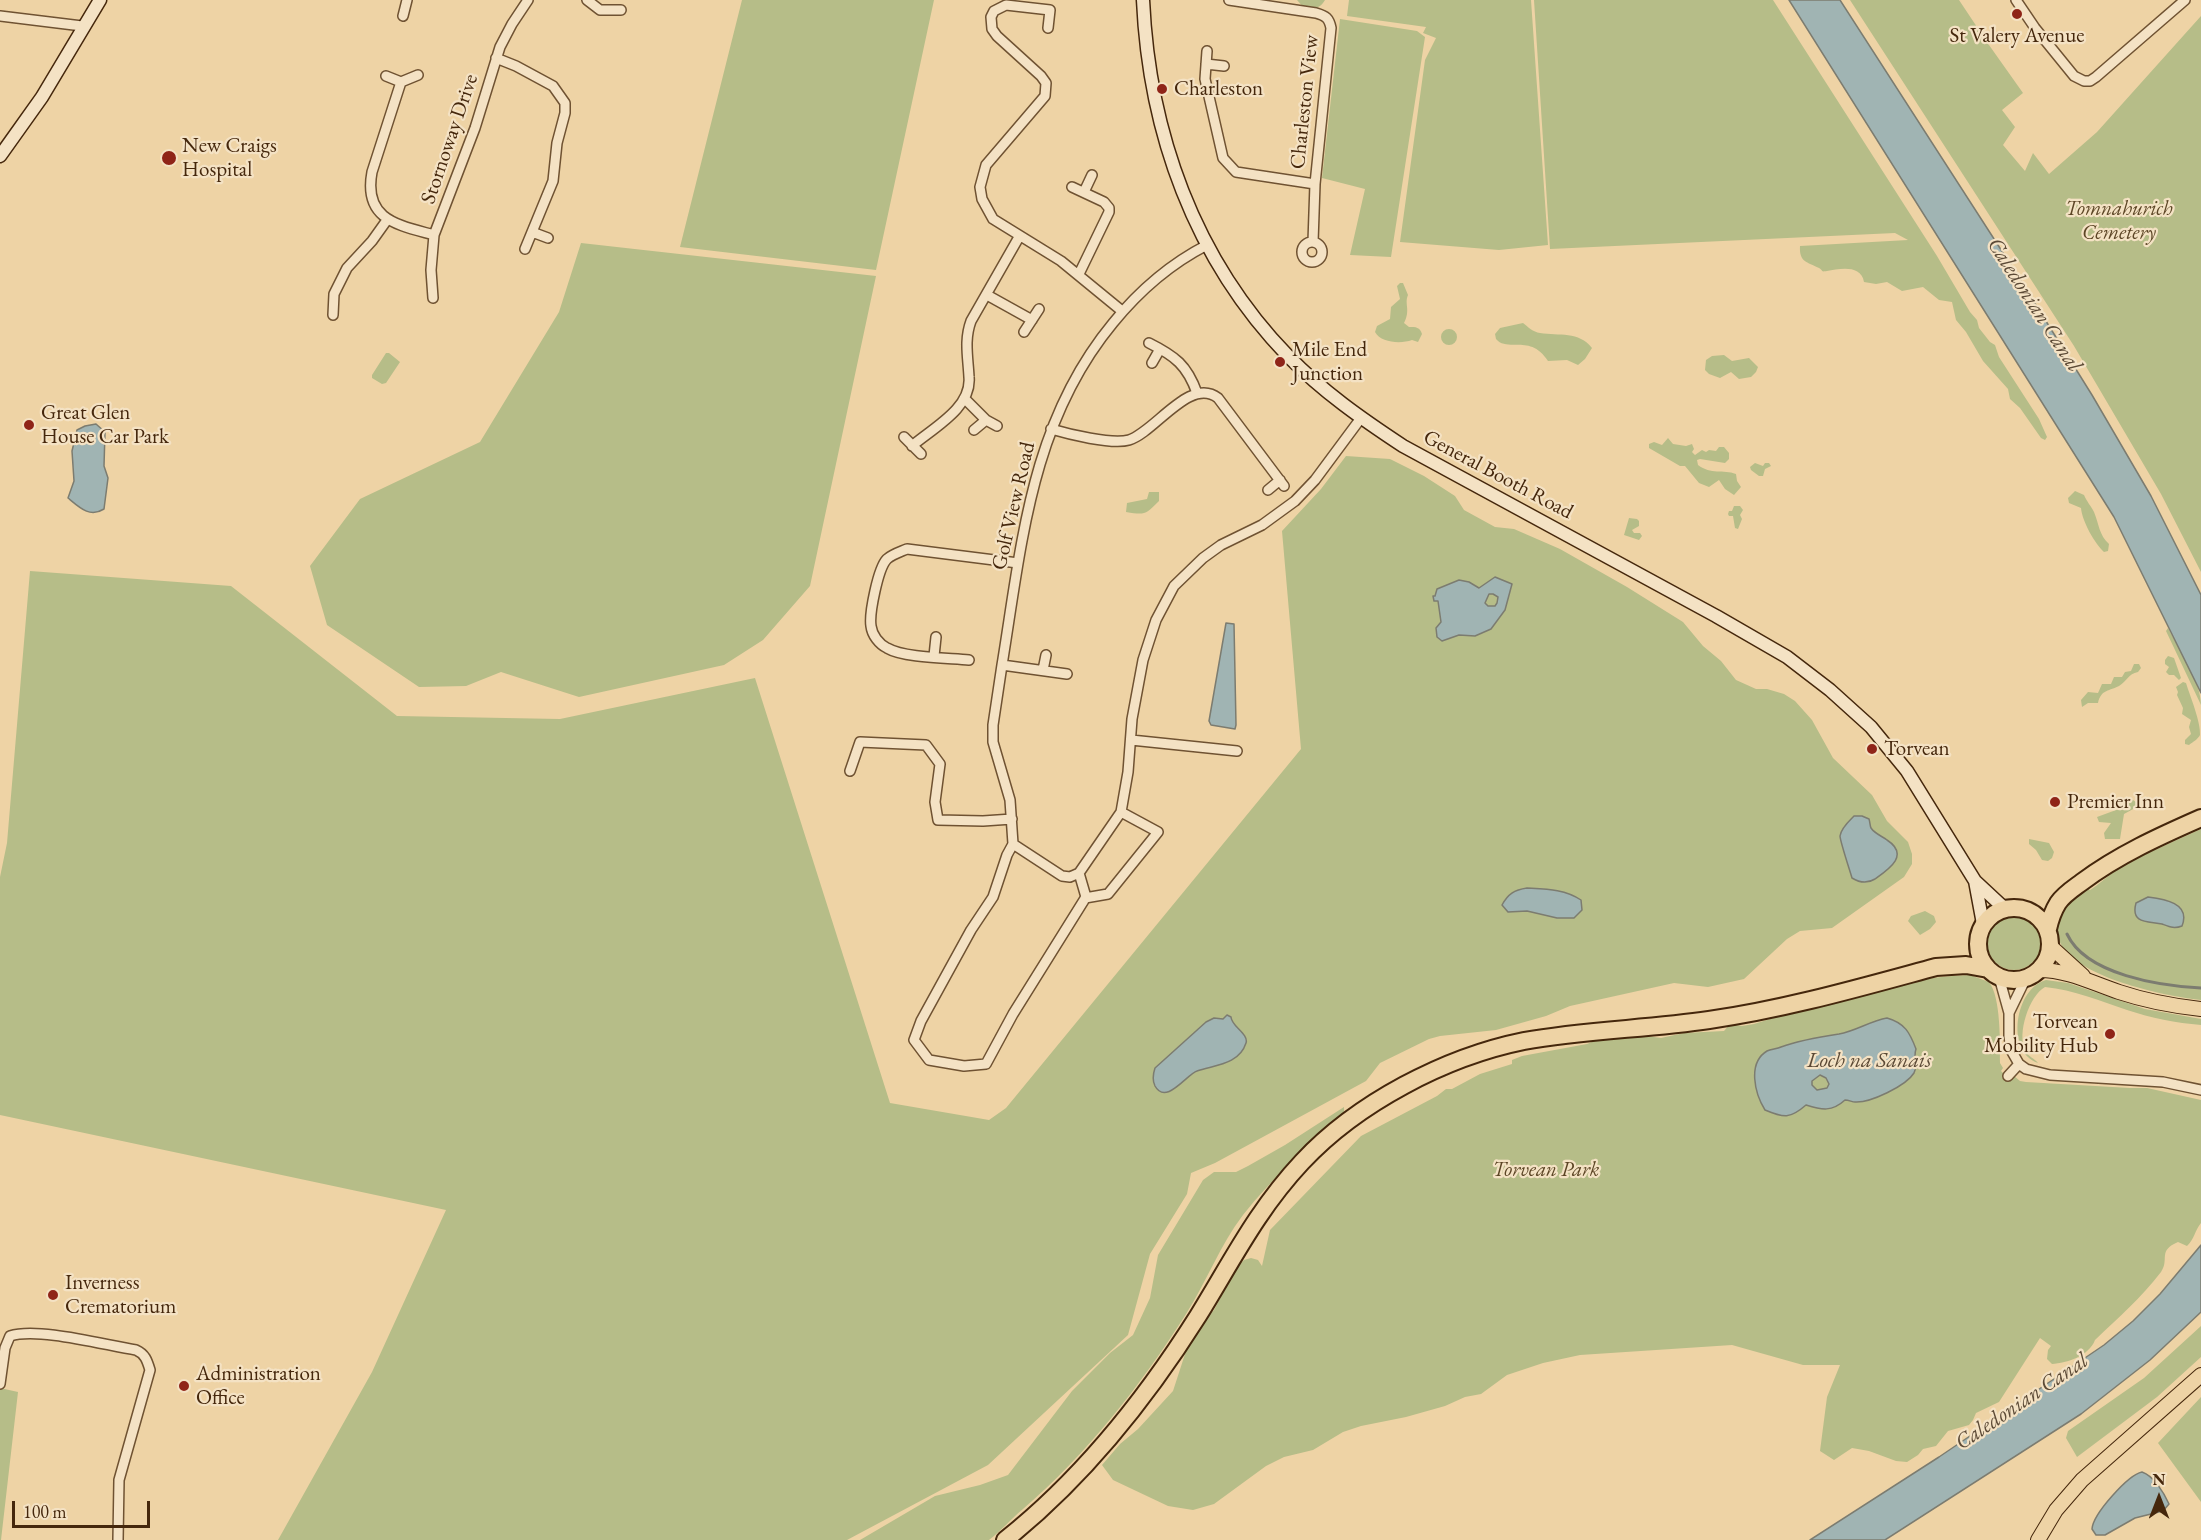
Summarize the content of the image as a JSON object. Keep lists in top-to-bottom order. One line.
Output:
{"streets":{"street":["Charleston View","Stornoway Drive","General Booth Road","Golf View Road"]},"crossings":[["General Booth Road","Golf View Road"]],"water":["Caledonian Canal","Loch na Sanais"],"parks":["Tomnahurich Cemetery","Torvean Park"],"places":["St Valery Avenue","Charleston","New Craigs Hospital","Mile End Junction","Great Glen House Car Park","Torvean","Premier Inn","Torvean Mobility Hub","Inverness Crematorium","Administration Office"],"scale_bar":"100 m","north":"top"}
